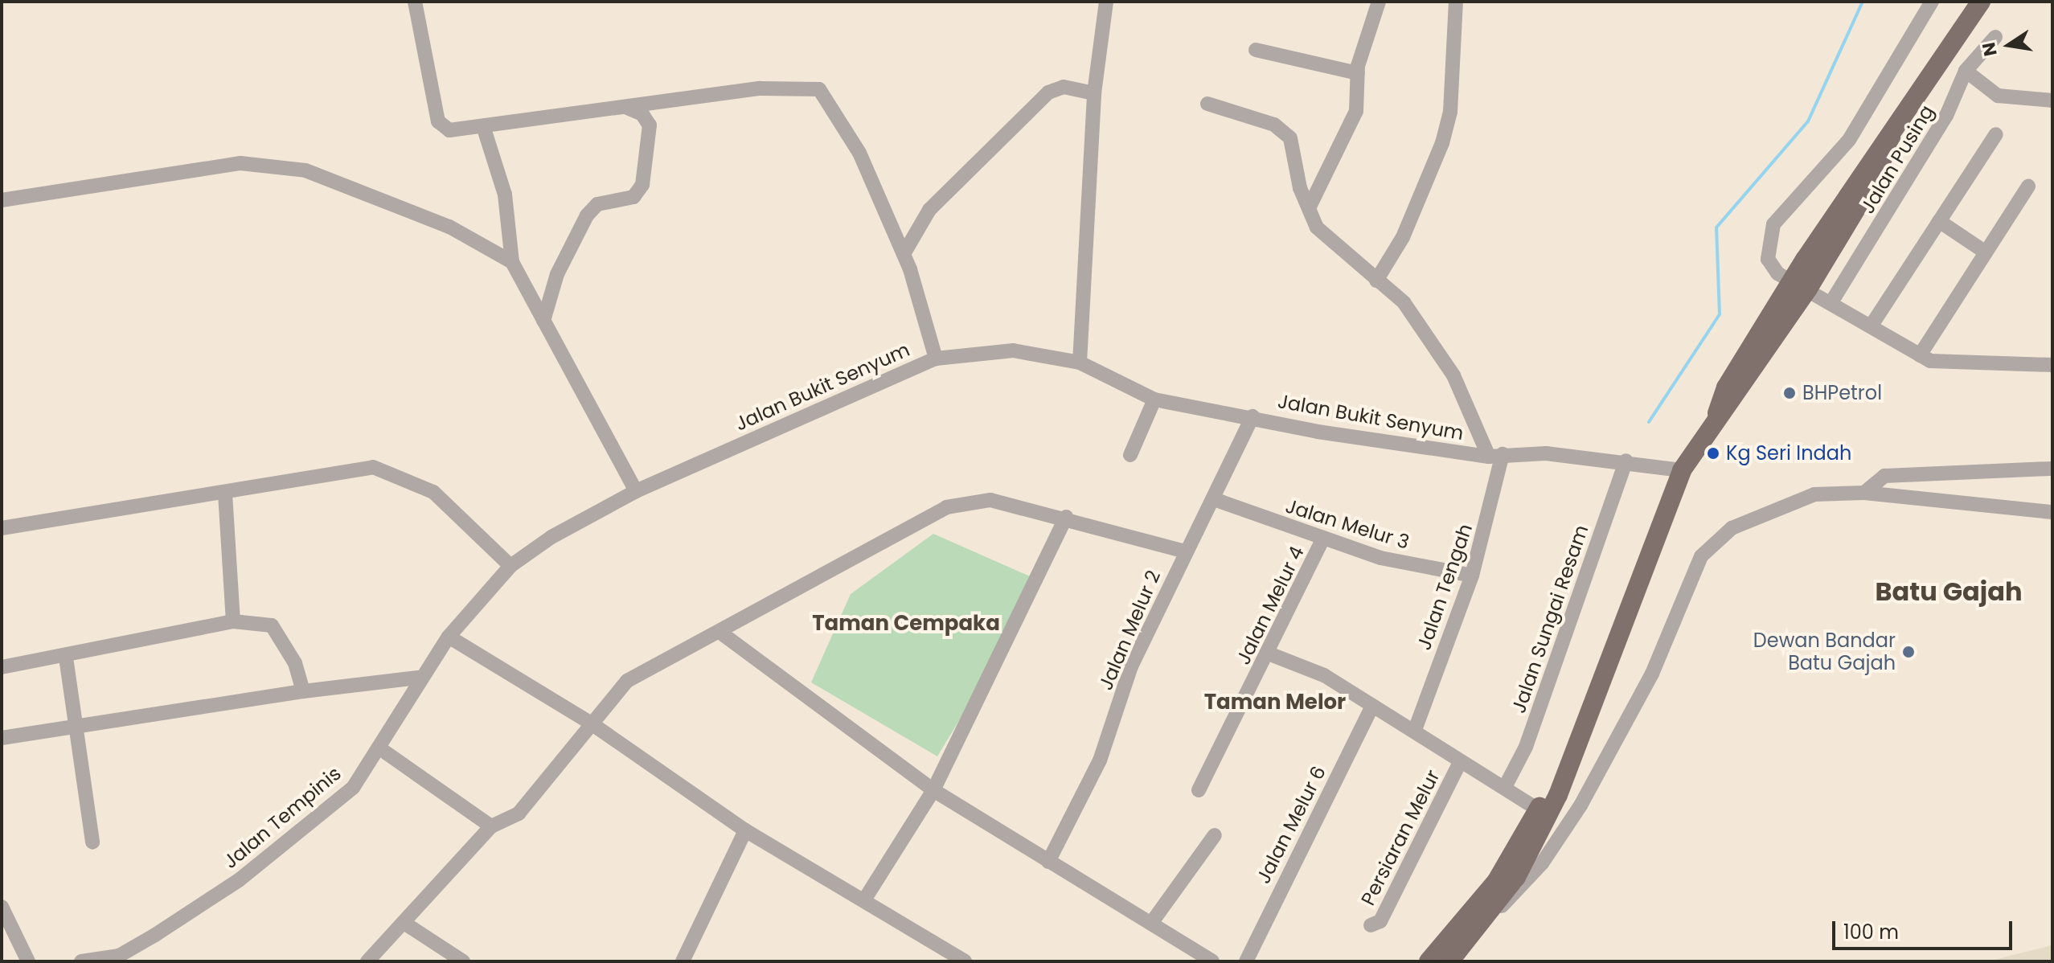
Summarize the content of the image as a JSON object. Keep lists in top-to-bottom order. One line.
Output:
{"streets":{"street":["Jalan Pusing","Jalan Bukit Senyum","Jalan Melur 3","Jalan Tengah","Jalan Melur 4","Jalan Sungai Resam","Jalan Melur 2","Jalan Tempinis","Jalan Melur 6","Persiaran Melur"]},"crossings":[["Jalan Bukit Senyum","Jalan Tengah"],["Jalan Bukit Senyum","Jalan Sungai Resam"],["Jalan Bukit Senyum","Jalan Melur 2"],["Jalan Bukit Senyum","Jalan Tempinis"],["Jalan Melur 3","Jalan Tengah"],["Jalan Melur 3","Jalan Melur 4"],["Jalan Melur 3","Jalan Melur 2"]],"districts":["Batu Gajah","Taman Cempaka","Taman Melor"],"places":["BHPetrol","Kg Seri Indah","Dewan Bandar Batu Gajah"],"scale_bar":"100 m","north":"left"}
